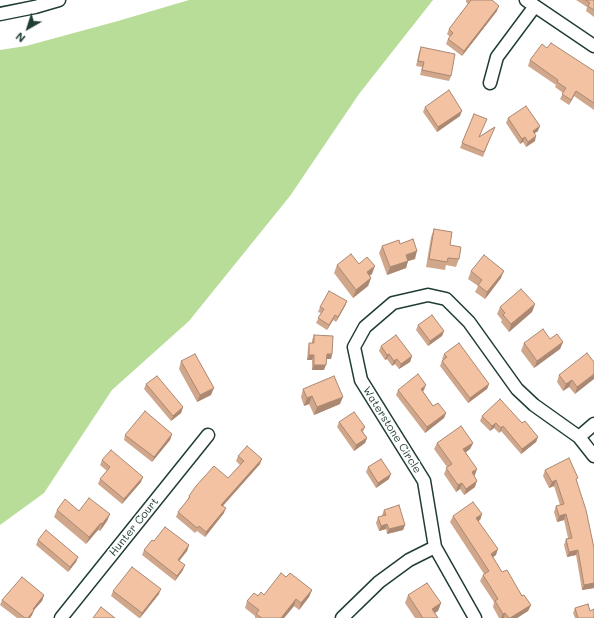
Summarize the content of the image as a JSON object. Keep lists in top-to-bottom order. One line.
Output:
{"streets":{"street":["Waterstone Circle","Hunter Court"]},"north":"bottom left"}
